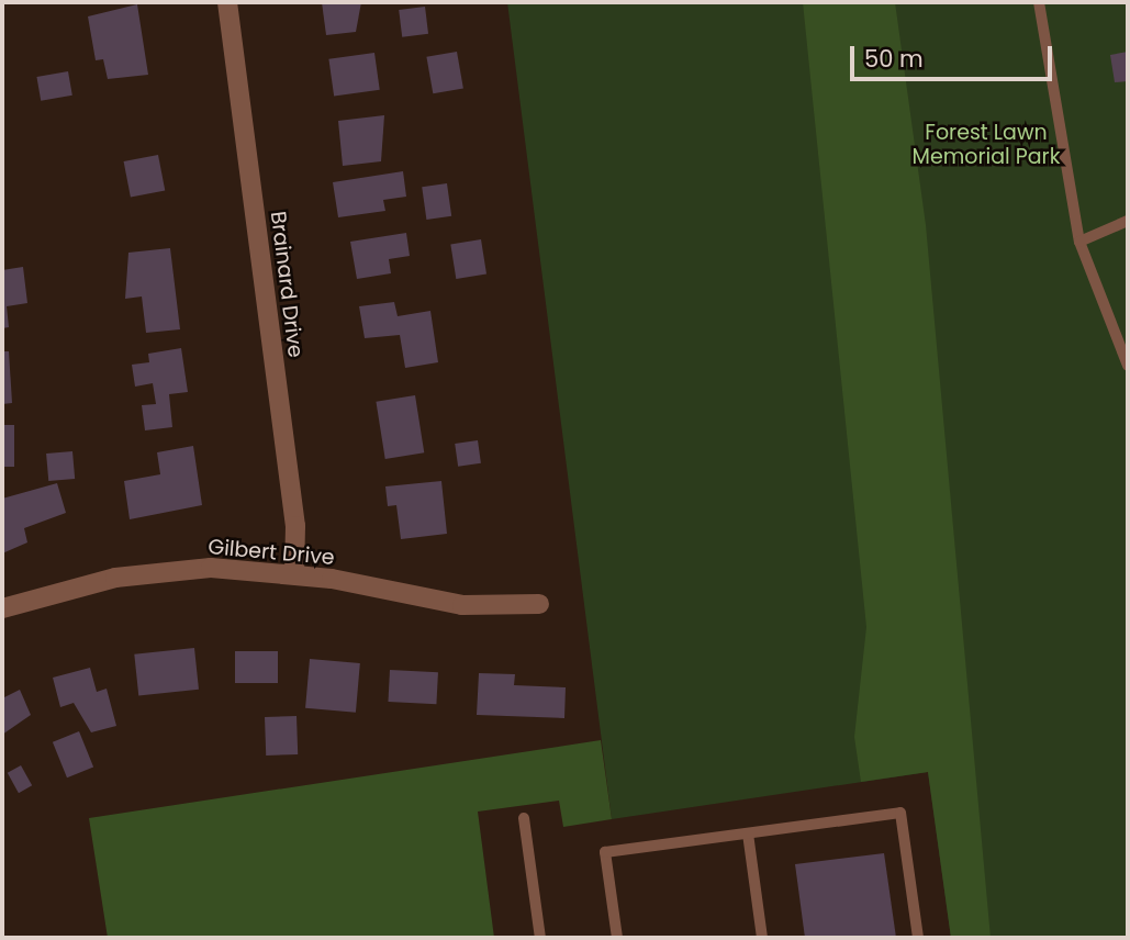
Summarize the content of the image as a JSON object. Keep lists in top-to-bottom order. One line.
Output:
{"streets":{"street":["Brainard Drive","Gilbert Drive"]},"crossings":[["Brainard Drive","Gilbert Drive"]],"parks":["Forest Lawn Memorial Park"],"scale_bar":"50 m"}
